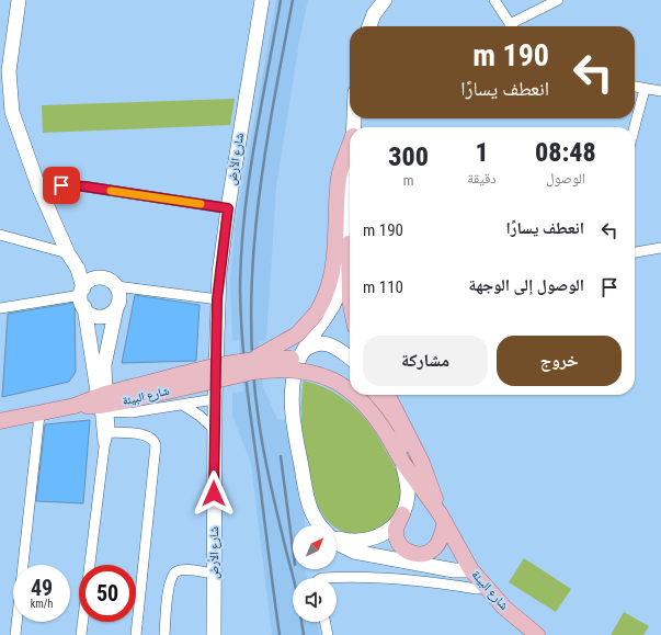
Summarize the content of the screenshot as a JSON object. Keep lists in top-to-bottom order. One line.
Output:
{"streets":{"main road":["شارع الأرض","شارع البيئة"]},"north":"top right","page":{"turn":["190 m","انعطف يسارًا"],"eta":["08:48","الوصول","1","دقيقة","300","m"],"list":[{"name":"انعطف يسارًا","value":"190 m"},{"name":"الوصول إلى الوجهة","value":"110 m"}],"buttons":["خروج","مشاركة"],"speed":"49 km/h","limit":"50"}}
